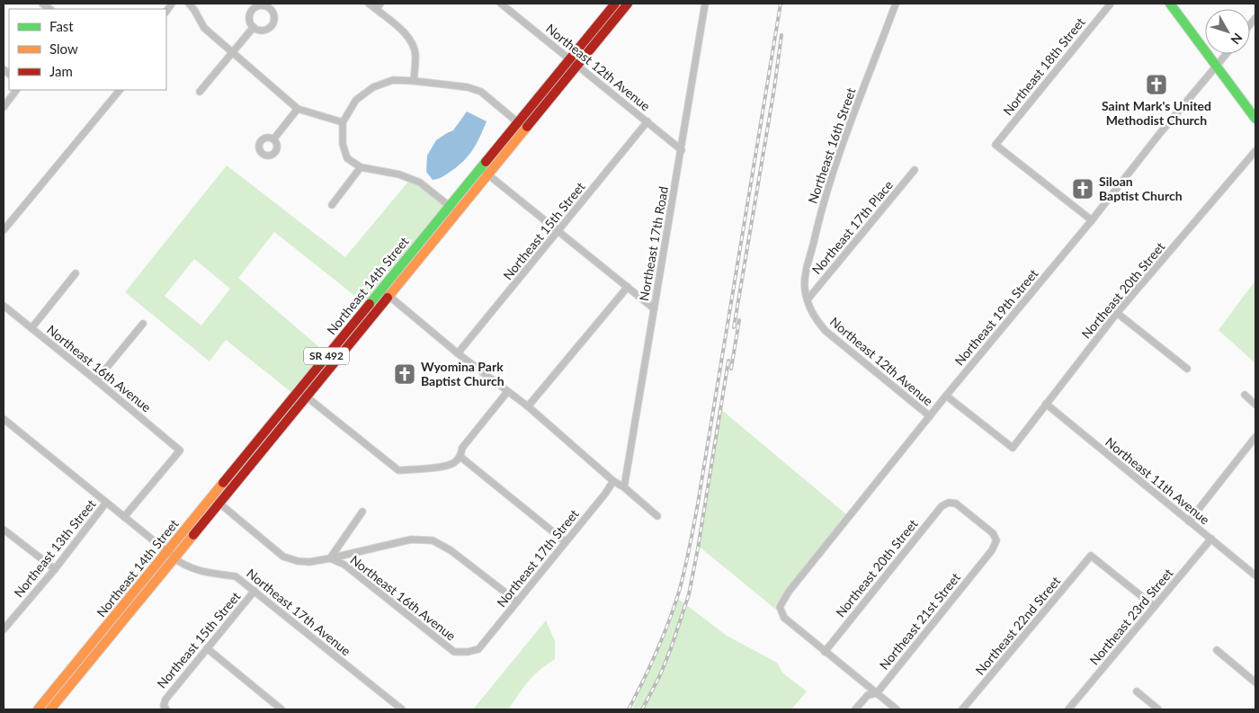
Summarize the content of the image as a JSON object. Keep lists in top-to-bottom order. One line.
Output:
{"streets":{"main road":["Northeast 14th Street","SR 492"],"street":["Northeast 18th Street","Northeast 12th Avenue","Northeast 16th Street","Northeast 17th Place","Northeast 15th Street","Northeast 17th Road","Northeast 20th Street","Northeast 19th Street","Northeast 16th Avenue","Northeast 11th Avenue","Northeast 13th Street","Northeast 17th Street","Northeast 17th Avenue","Northeast 23rd Street","Northeast 21st Street","Northeast 22nd Street"]},"crossings":[["Northeast 18th Street","Northeast 19th Street"],["Northeast 12th Avenue","Northeast 16th Street"],["Northeast 12th Avenue","Northeast 17th Place"],["Northeast 12th Avenue","Northeast 15th Street"],["Northeast 12th Avenue","Northeast 17th Road"],["Northeast 12th Avenue","Northeast 14th Street"],["Northeast 12th Avenue","Northeast 20th Street"],["Northeast 12th Avenue","Northeast 19th Street"],["Northeast 16th Street","Northeast 17th Place"],["Northeast 15th Street","Northeast 17th Avenue"],["Northeast 14th Street","Northeast 16th Avenue"],["Northeast 14th Street","Northeast 17th Avenue"],["Northeast 20th Street","Northeast 19th Street"],["Northeast 20th Street","Northeast 11th Avenue"],["Northeast 20th Street","Northeast 21st Street"],["Northeast 16th Avenue","Northeast 17th Street"],["Northeast 16th Avenue","Northeast 17th Avenue"],["Northeast 11th Avenue","Northeast 23rd Street"],["Northeast 13th Street","Northeast 17th Avenue"],["Northeast 23rd Street","Northeast 22nd Street"]],"places":{"church":["Saint Mark's United Methodist Church","Siloan Baptist Church","Wyomina Park Baptist Church"]},"legend":["Fast","Slow","Jam"],"north":"bottom right"}
